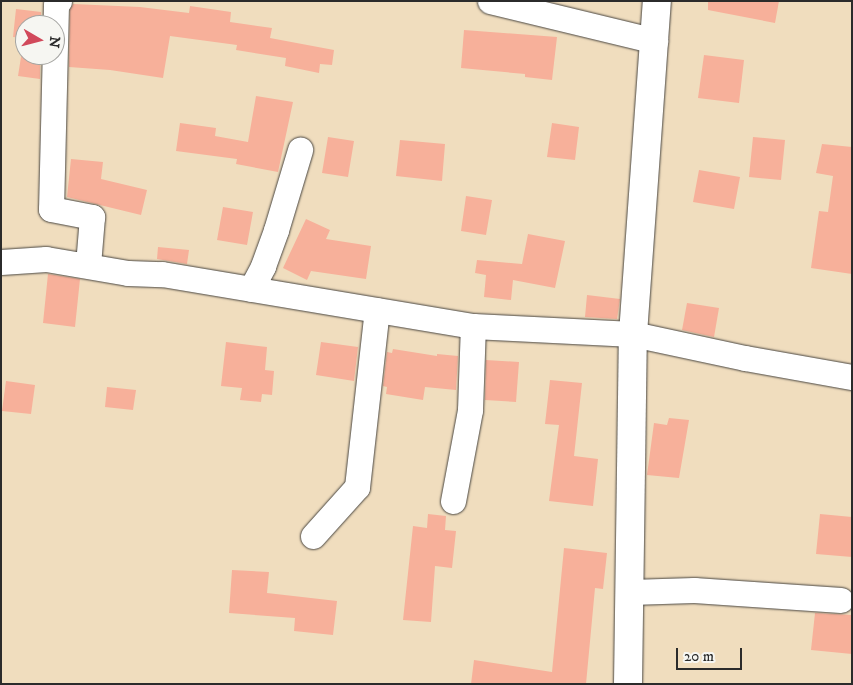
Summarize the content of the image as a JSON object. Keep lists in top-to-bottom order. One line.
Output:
{"scale_bar":"20 m","north":"right"}
